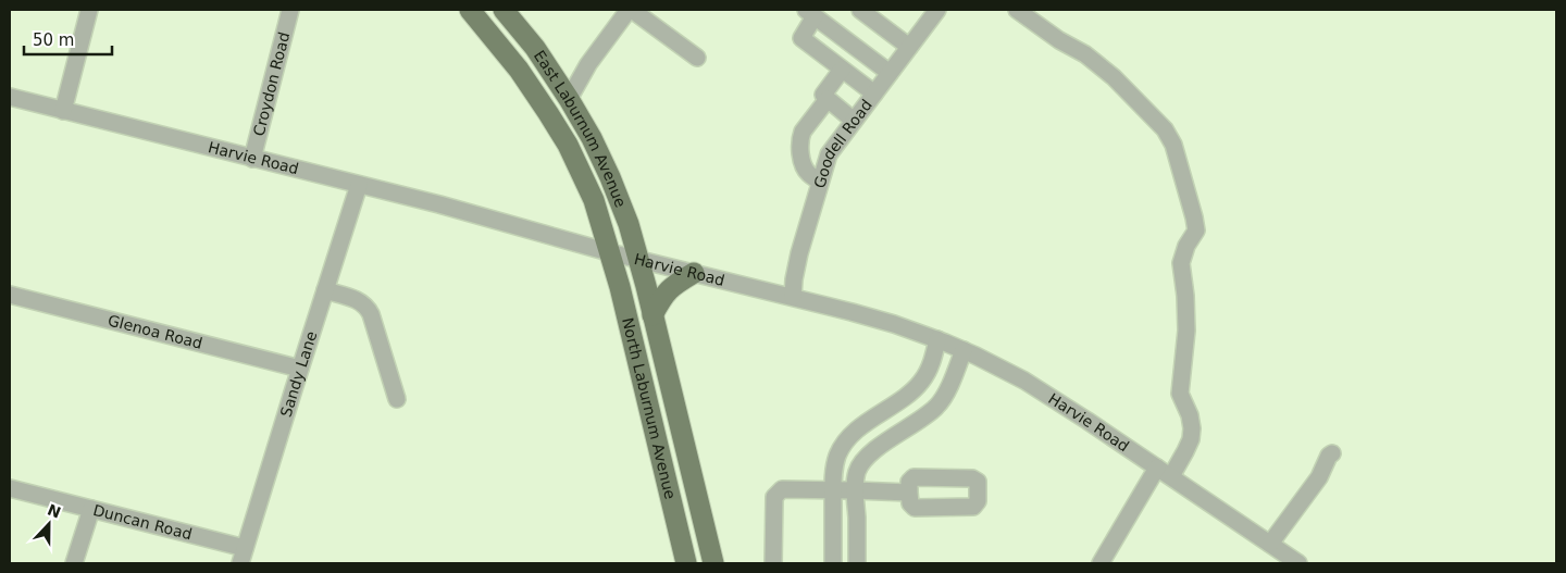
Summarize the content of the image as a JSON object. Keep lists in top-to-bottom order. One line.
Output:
{"streets":{"main road":["East Laburnum Avenue","North Laburnum Avenue"],"street":["Croydon Road","Goodell Road","Harvie Road","Glenoa Road","Sandy Lane","Duncan Road"]},"crossings":[["Croydon Road","Harvie Road"],["East Laburnum Avenue","Harvie Road"],["East Laburnum Avenue","North Laburnum Avenue"],["Goodell Road","Harvie Road"],["Harvie Road","Sandy Lane"],["Harvie Road","North Laburnum Avenue"],["Glenoa Road","Sandy Lane"],["Sandy Lane","Duncan Road"]],"scale_bar":"50 m","north":"top"}
